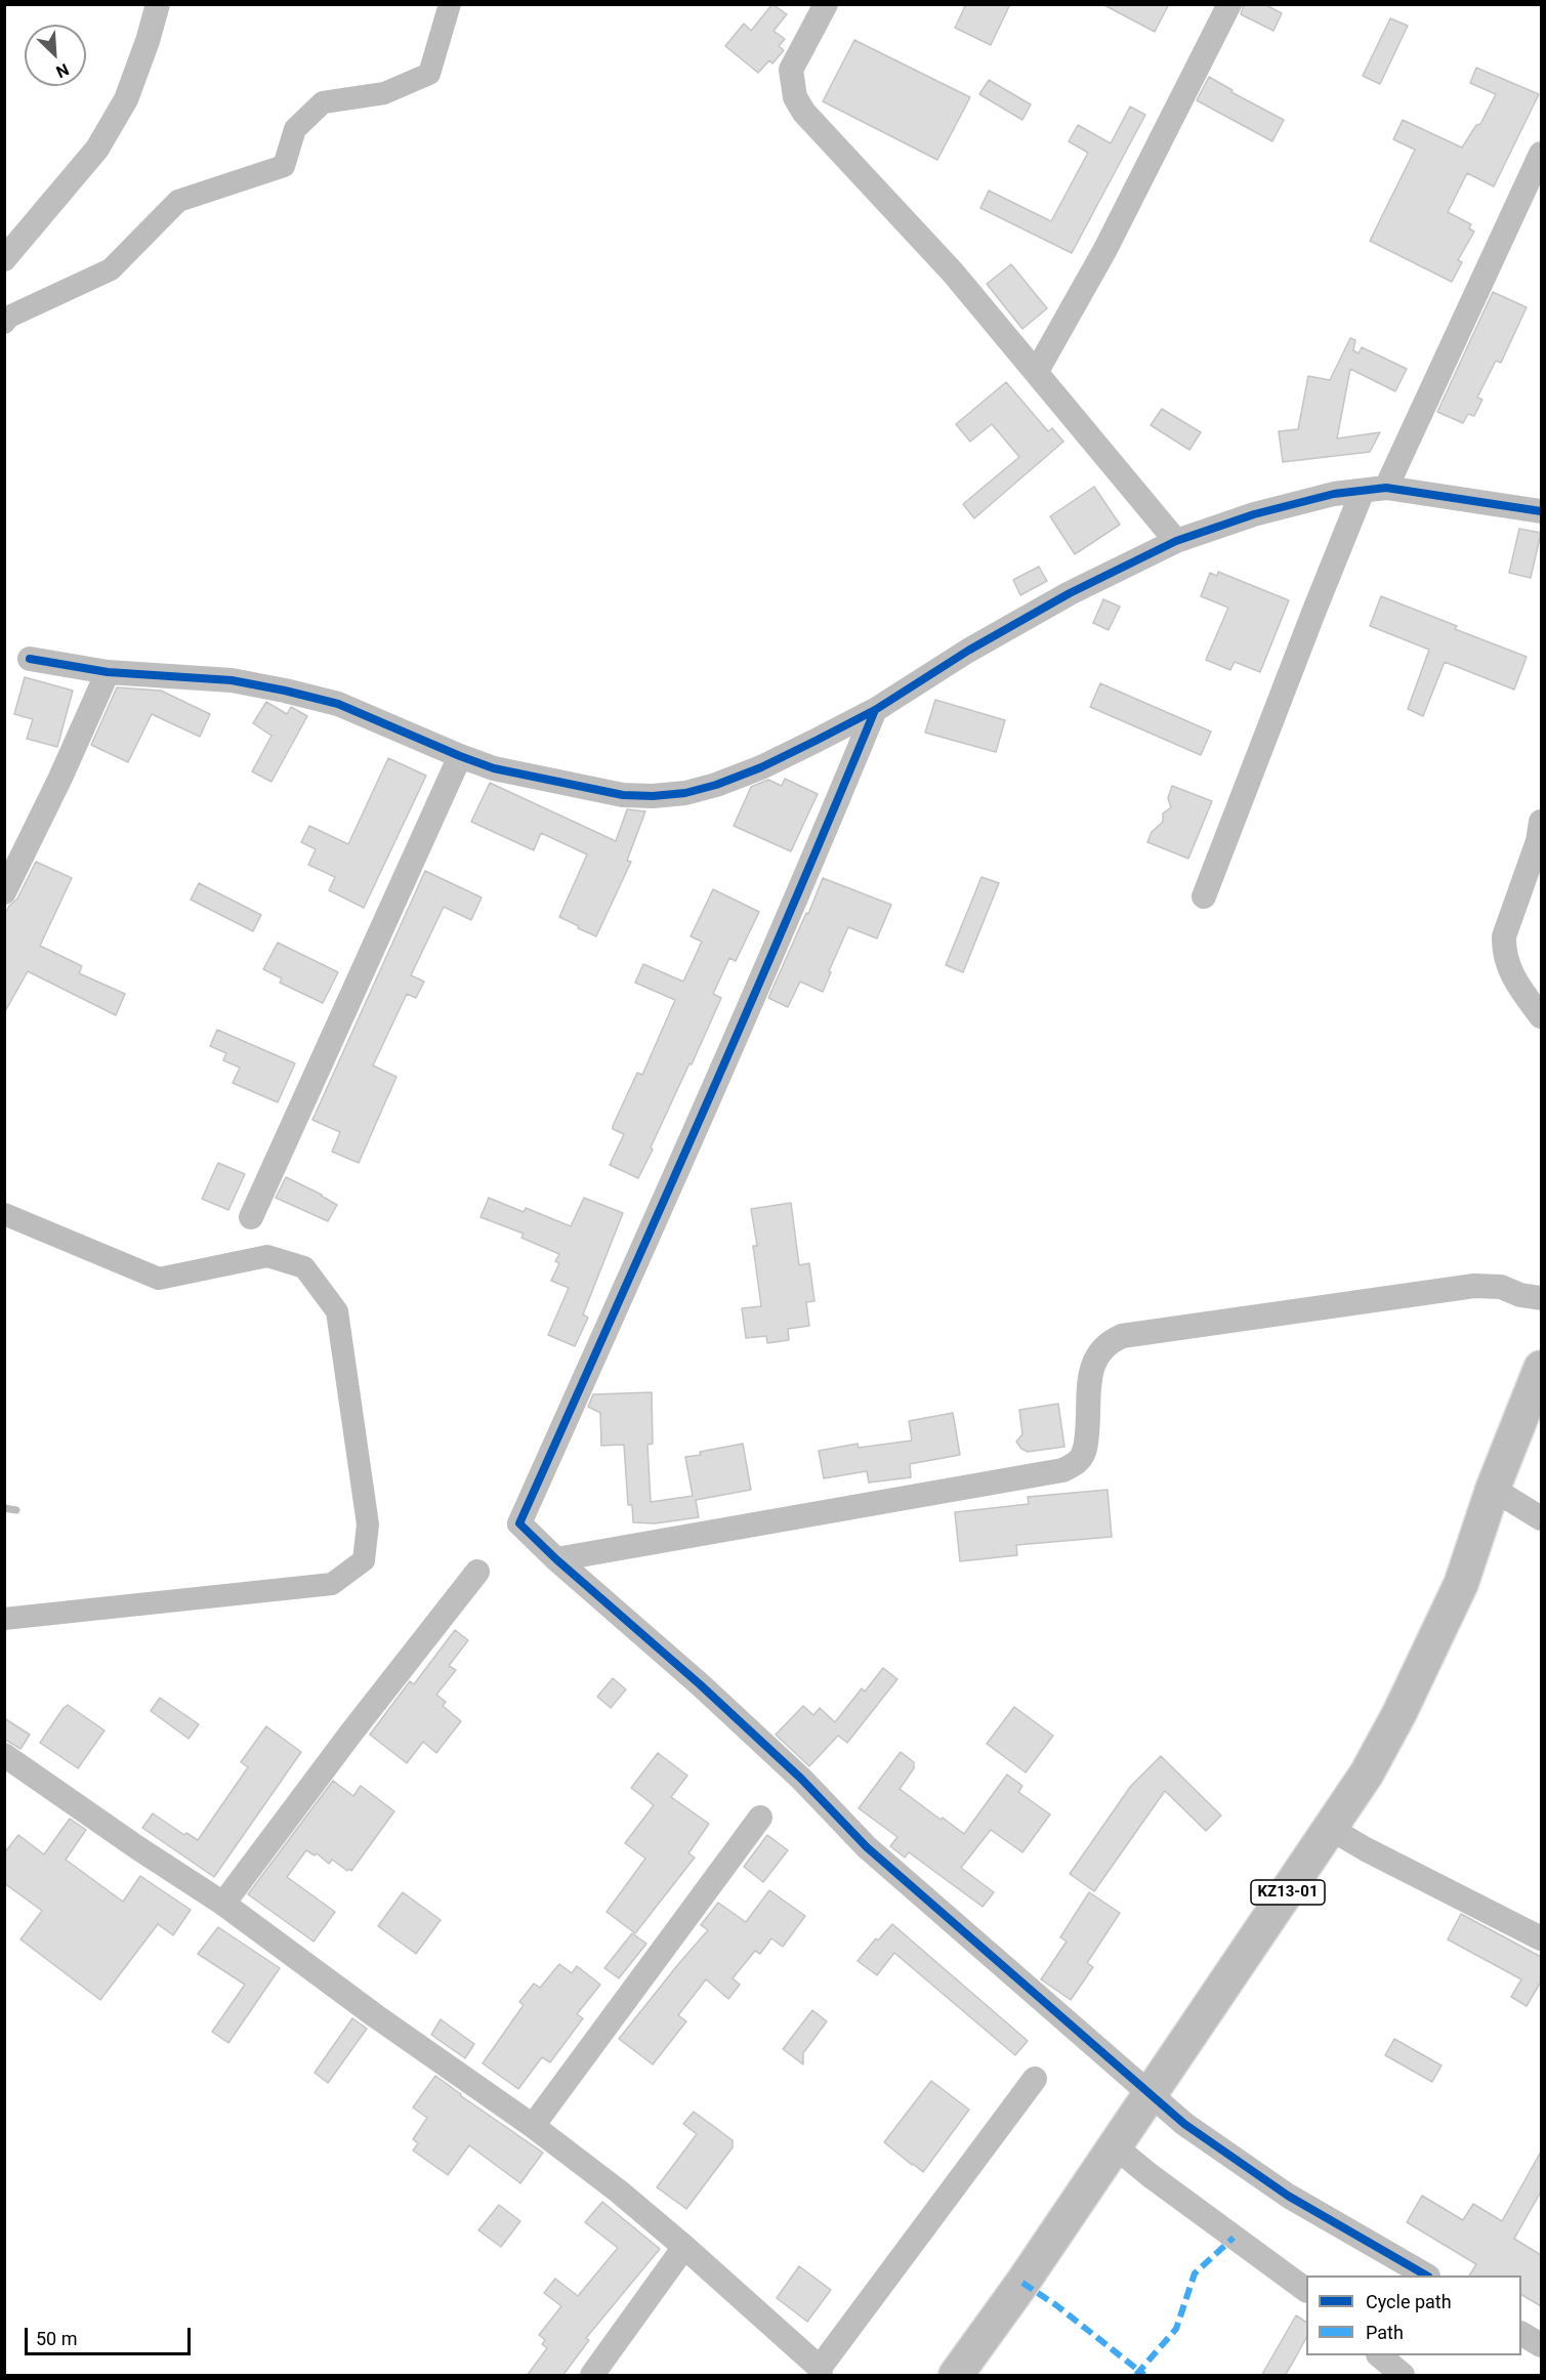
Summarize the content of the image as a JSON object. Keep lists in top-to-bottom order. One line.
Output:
{"streets":{"highway":["KZ13-01"]},"legend":["Cycle path","Path"],"scale_bar":"50 m","north":"bottom right"}
